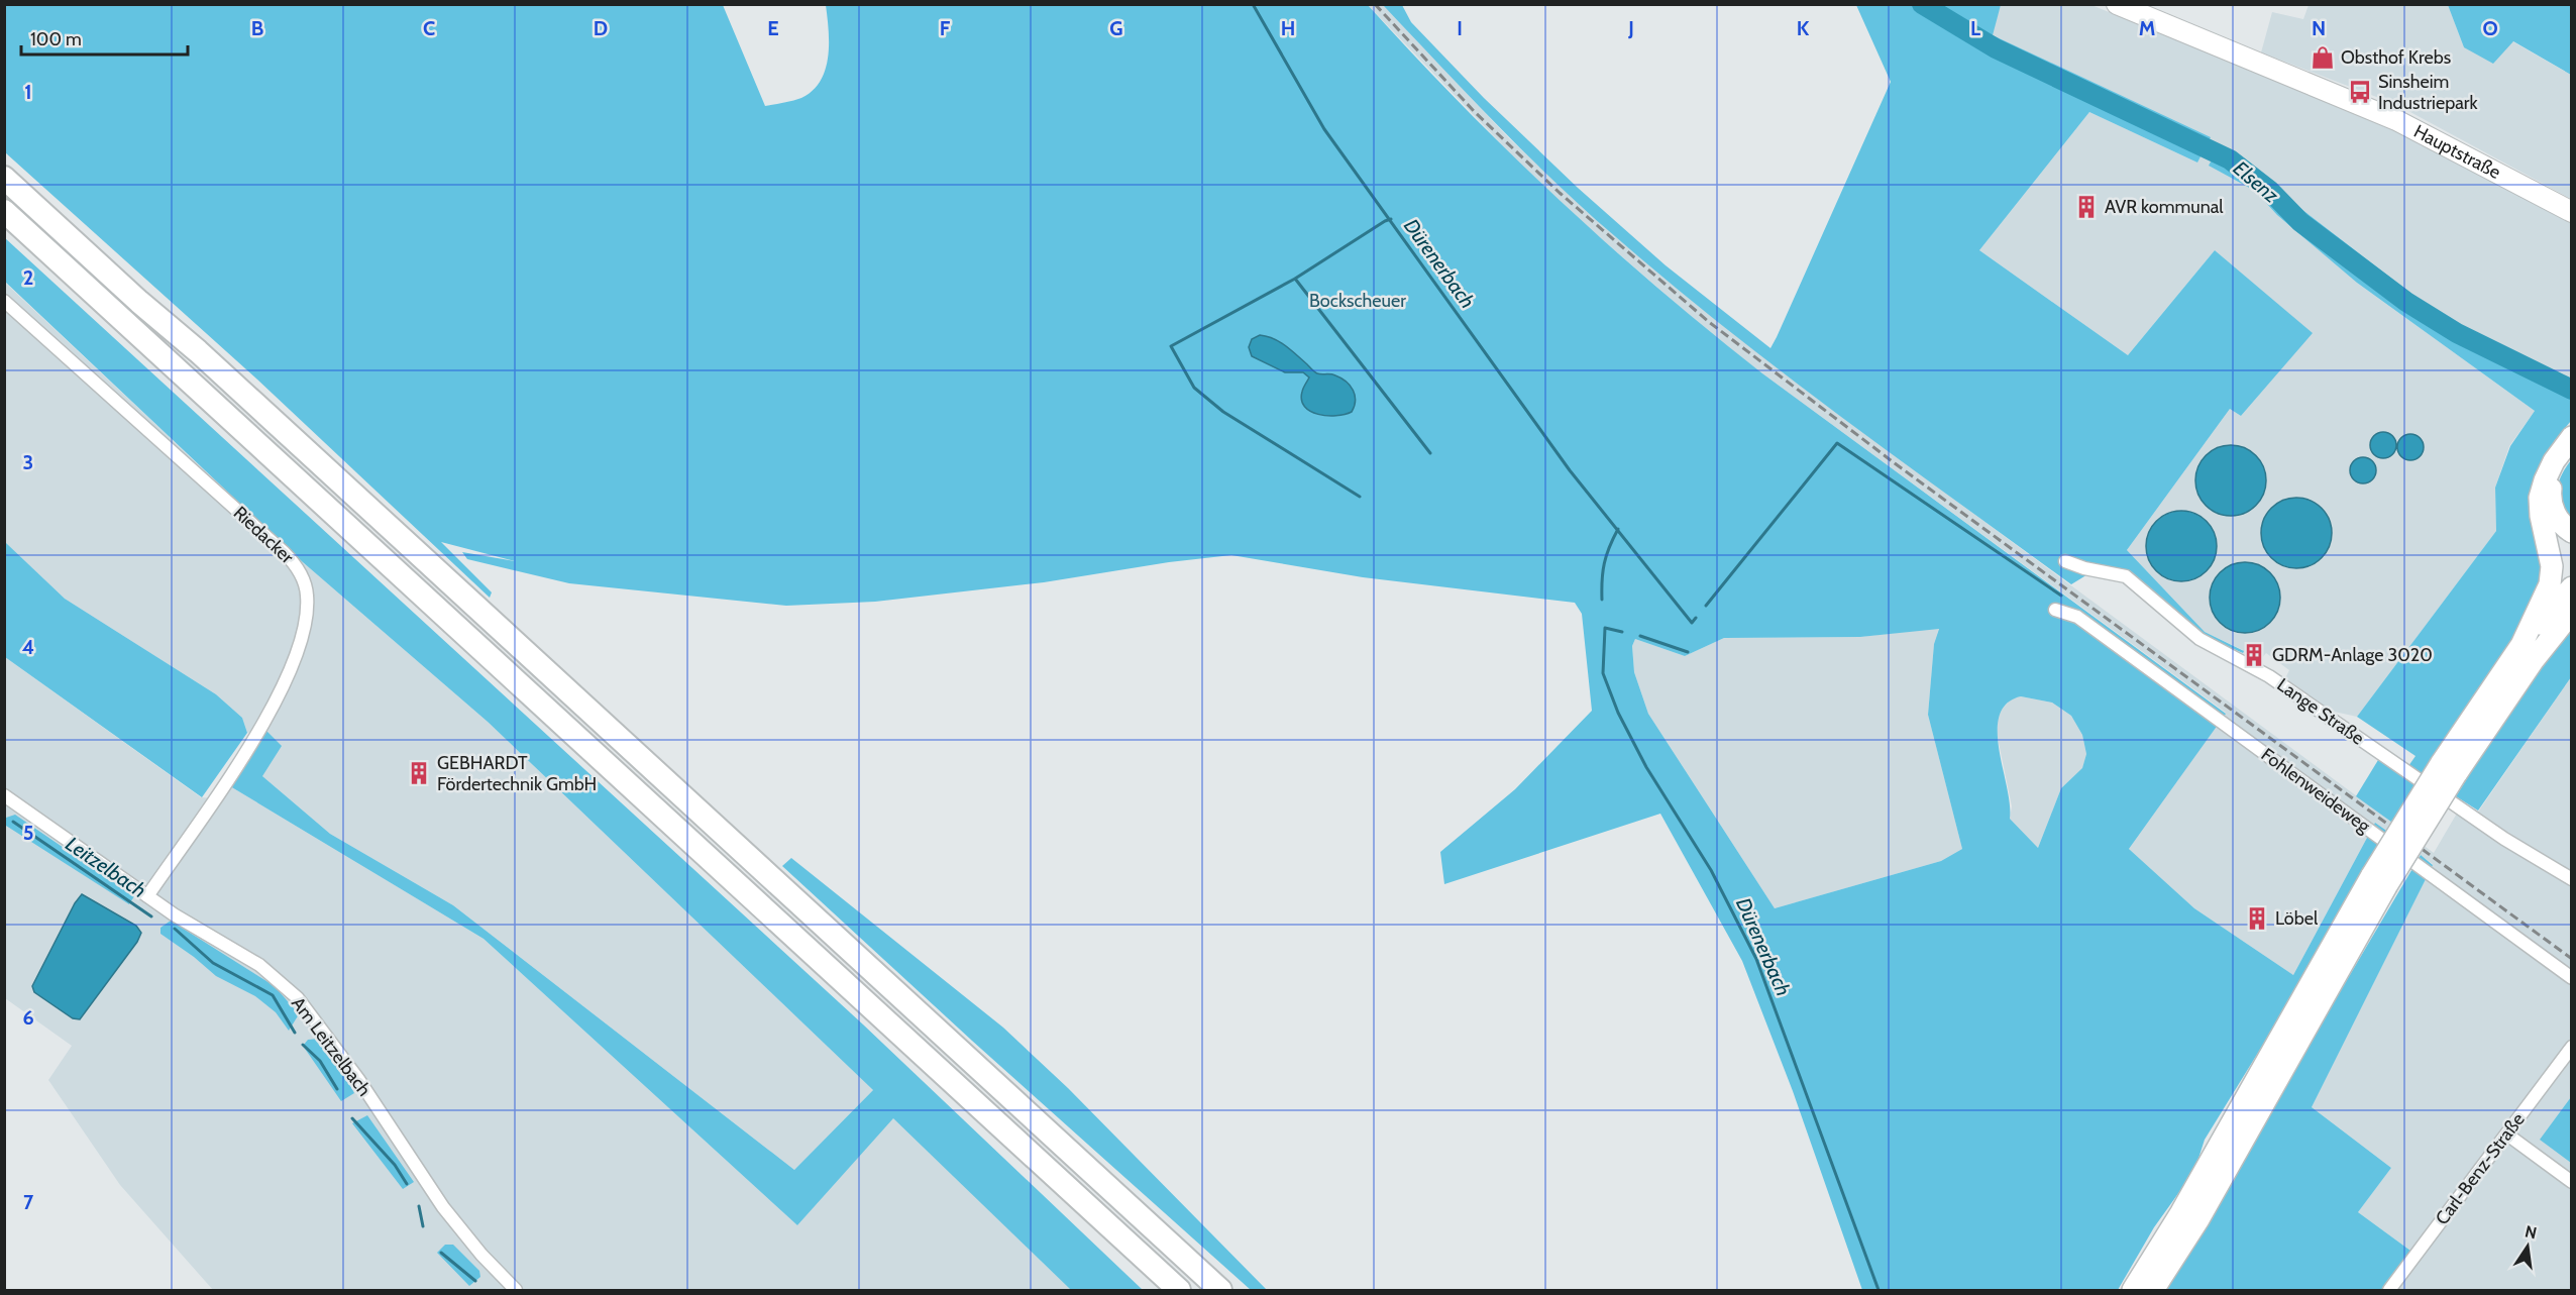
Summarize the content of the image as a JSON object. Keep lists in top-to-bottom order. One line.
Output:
{"streets":{"main road":["Hauptstraße"],"street":["Riedacker","Lange Straße","Fohlenweideweg","Am Leitzelbach","Carl-Benz-Straße"]},"crossings":[["Riedacker","Am Leitzelbach"]],"water":["Elsenz","Dürenerbach","Leitzelbach"],"parks":["Bockscheuer"],"places":{"shop":["Obsthof Krebs"],"bus stop":["Sinsheim Industriepark"],"building":["AVR kommunal","GDRM-Anlage 3020","GEBHARDT Fördertechnik GmbH","Löbel"]},"scale_bar":"100 m","north":"top","grid":{"columns":["B","C","D","E","F","G","H","I","J","K","L","M","N","O"],"rows":["1","2","3","4","5","6","7"]}}
